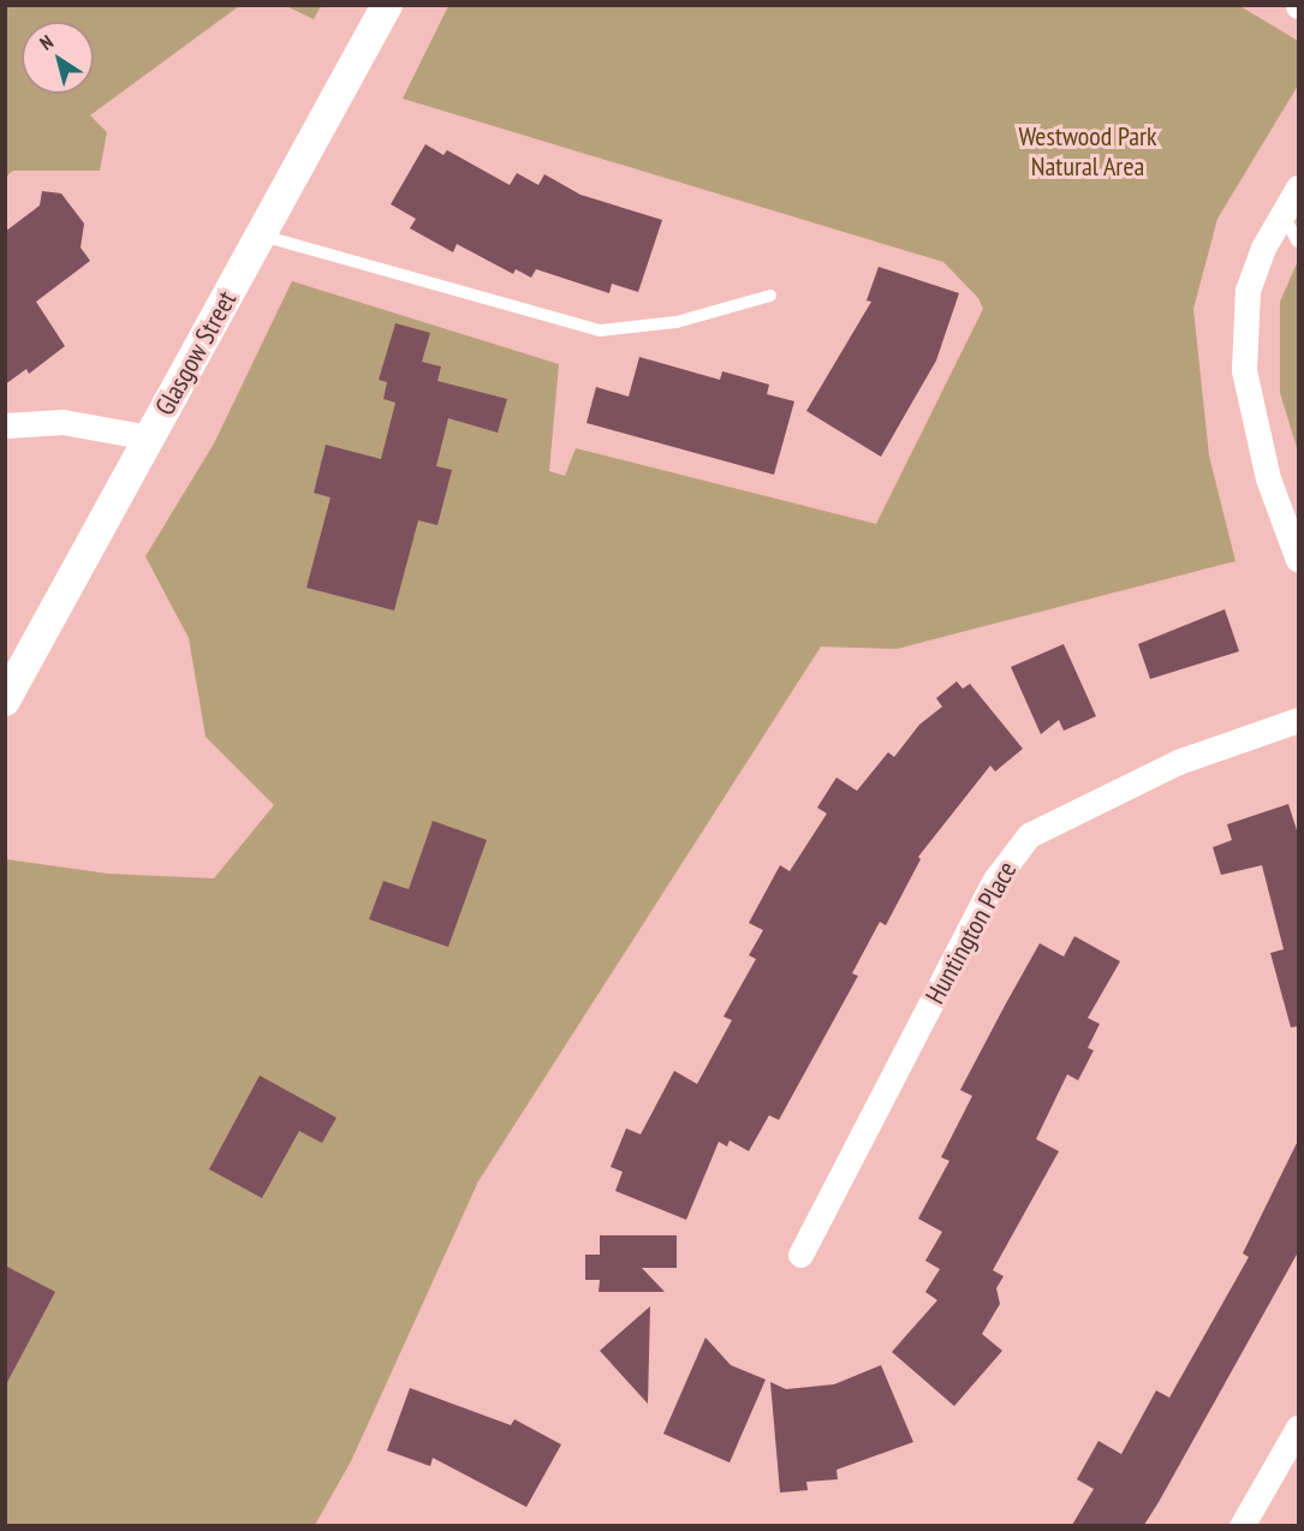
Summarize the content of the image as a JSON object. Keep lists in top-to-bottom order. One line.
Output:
{"streets":{"street":["Glasgow Street","Huntington Place"]},"parks":["Westwood Park Natural Area"],"north":"top left"}
